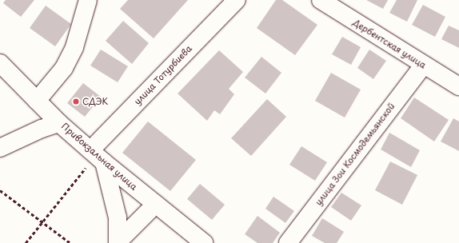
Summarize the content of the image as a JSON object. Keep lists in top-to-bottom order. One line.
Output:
{"streets":{"main road":["Дербентская улица","улица Тотурбиева","улица Зои Космодемьянской","Привокзальная улица"]},"crossings":[["Дербентская улица","улица Зои Космодемьянской"],["улица Тотурбиева","Привокзальная улица"]],"places":["СДЭК"]}
